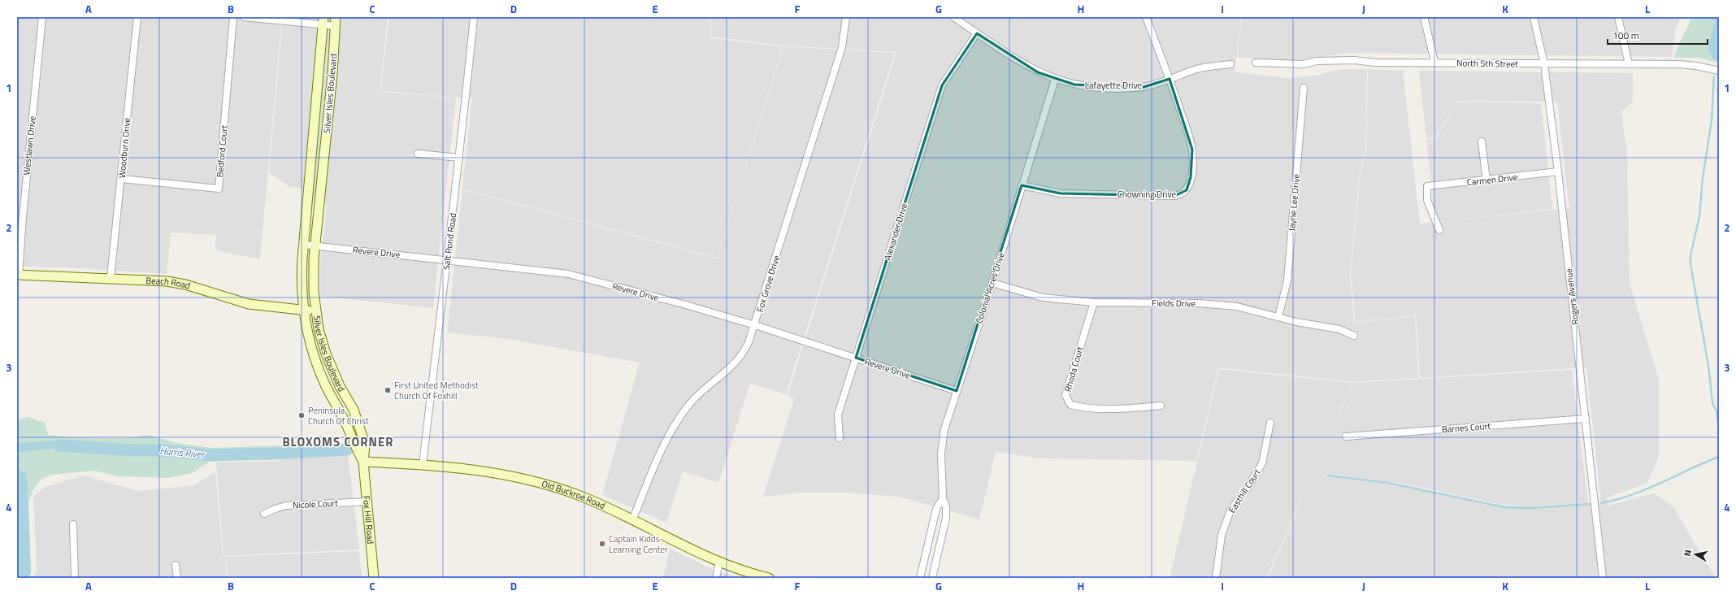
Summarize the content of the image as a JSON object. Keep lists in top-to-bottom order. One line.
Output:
{"streets":{"street":["North 5th Street","Lafayette Drive","Silver Isles Boulevard","Westlawn Drive","Woodburn Drive","Bedford Court","Carmen Drive","Chowning Drive","Jayne Lee Drive","Alexander Drive","Salt Pond Road","Revere Drive","Beach Road","Fox Grove Drive","Colonial Acres Drive","Rogers Avenue","Fields Drive","Rhoda Court","Barnes Court","Easthill Court","Old Buckroe Road","Nicole Court","Fox Hill Road"]},"crossings":[["North 5th Street","Rogers Avenue"],["Lafayette Drive","Chowning Drive"],["Lafayette Drive","Alexander Drive"],["Lafayette Drive","Colonial Acres Drive"],["Silver Isles Boulevard","Revere Drive"],["Silver Isles Boulevard","Beach Road"],["Silver Isles Boulevard","Old Buckroe Road"],["Silver Isles Boulevard","Fox Hill Road"],["Westlawn Drive","Beach Road"],["Woodburn Drive","Bedford Court"],["Woodburn Drive","Beach Road"],["Carmen Drive","Rogers Avenue"],["Chowning Drive","Colonial Acres Drive"],["Jayne Lee Drive","Fields Drive"],["Alexander Drive","Revere Drive"],["Salt Pond Road","Revere Drive"],["Salt Pond Road","Old Buckroe Road"],["Revere Drive","Fox Grove Drive"],["Revere Drive","Colonial Acres Drive"],["Fox Grove Drive","Old Buckroe Road"],["Colonial Acres Drive","Fields Drive"],["Rogers Avenue","Barnes Court"],["Fields Drive","Rhoda Court"],["Old Buckroe Road","Fox Hill Road"],["Nicole Court","Fox Hill Road"]],"districts":["BLOXOMS CORNER"],"water":["Harris River"],"places":["First United Methodist Church Of Foxhill","Peninsula Church Of Christ","Captain Kidds Learning Center"],"scale_bar":"100 m","north":"left","grid":{"columns":["A","B","C","D","E","F","G","H","I","J","K","L"],"rows":["1","2","3","4"]}}
